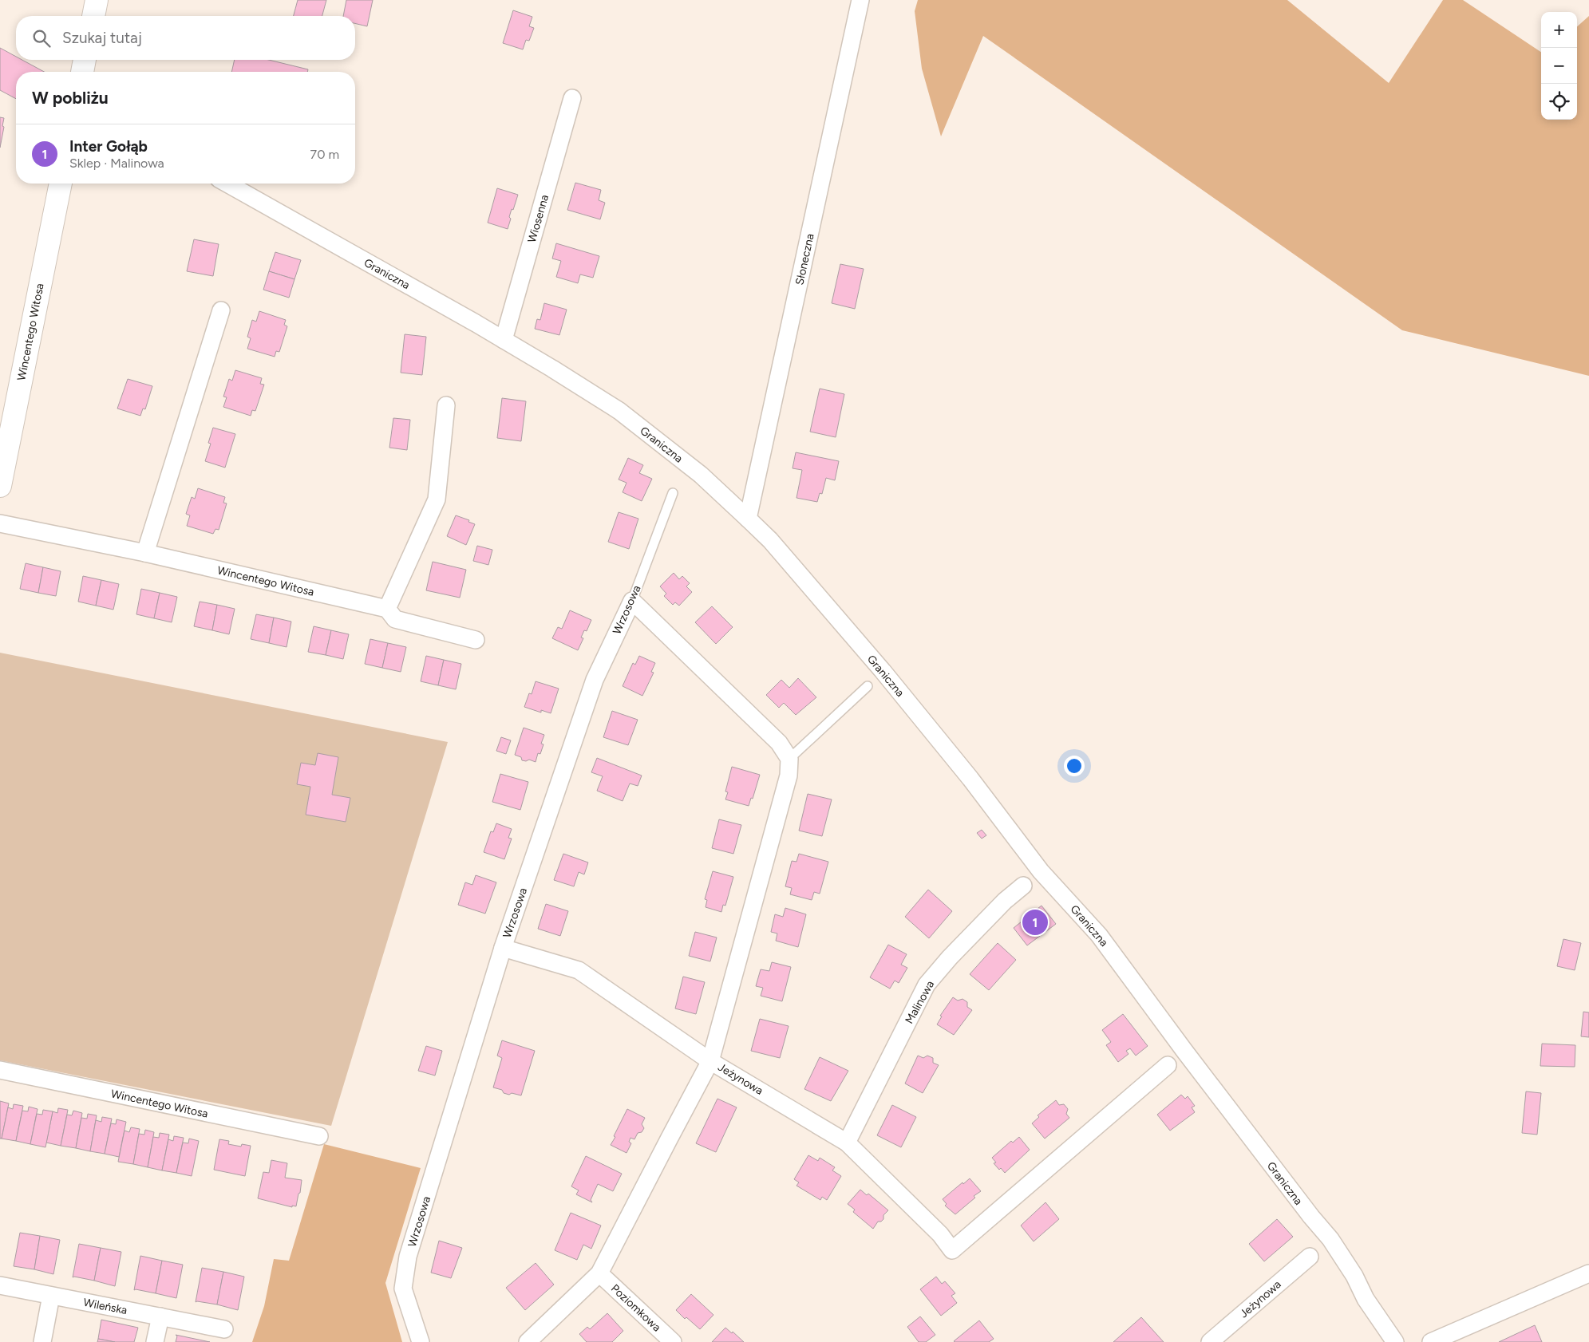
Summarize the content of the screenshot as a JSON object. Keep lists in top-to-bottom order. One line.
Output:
{"streets":{"street":["Wiosenna","Słoneczna","Graniczna","Wincentego Witosa","Wrzosowa","Malinowa","Jeżynowa","Wileńska","Poziomkowa"]},"crossings":[["Wiosenna","Graniczna"],["Słoneczna","Graniczna"],["Wrzosowa","Jeżynowa"],["Malinowa","Jeżynowa"]],"page":{"map_buttons":["+","−"],"search":"Szukaj tutaj","heading":"W pobliżu","list":[{"mark":"1","name":"Inter Gołąb","note":"Sklep · Malinowa","value":"70 m"}],"pins":"1"}}
